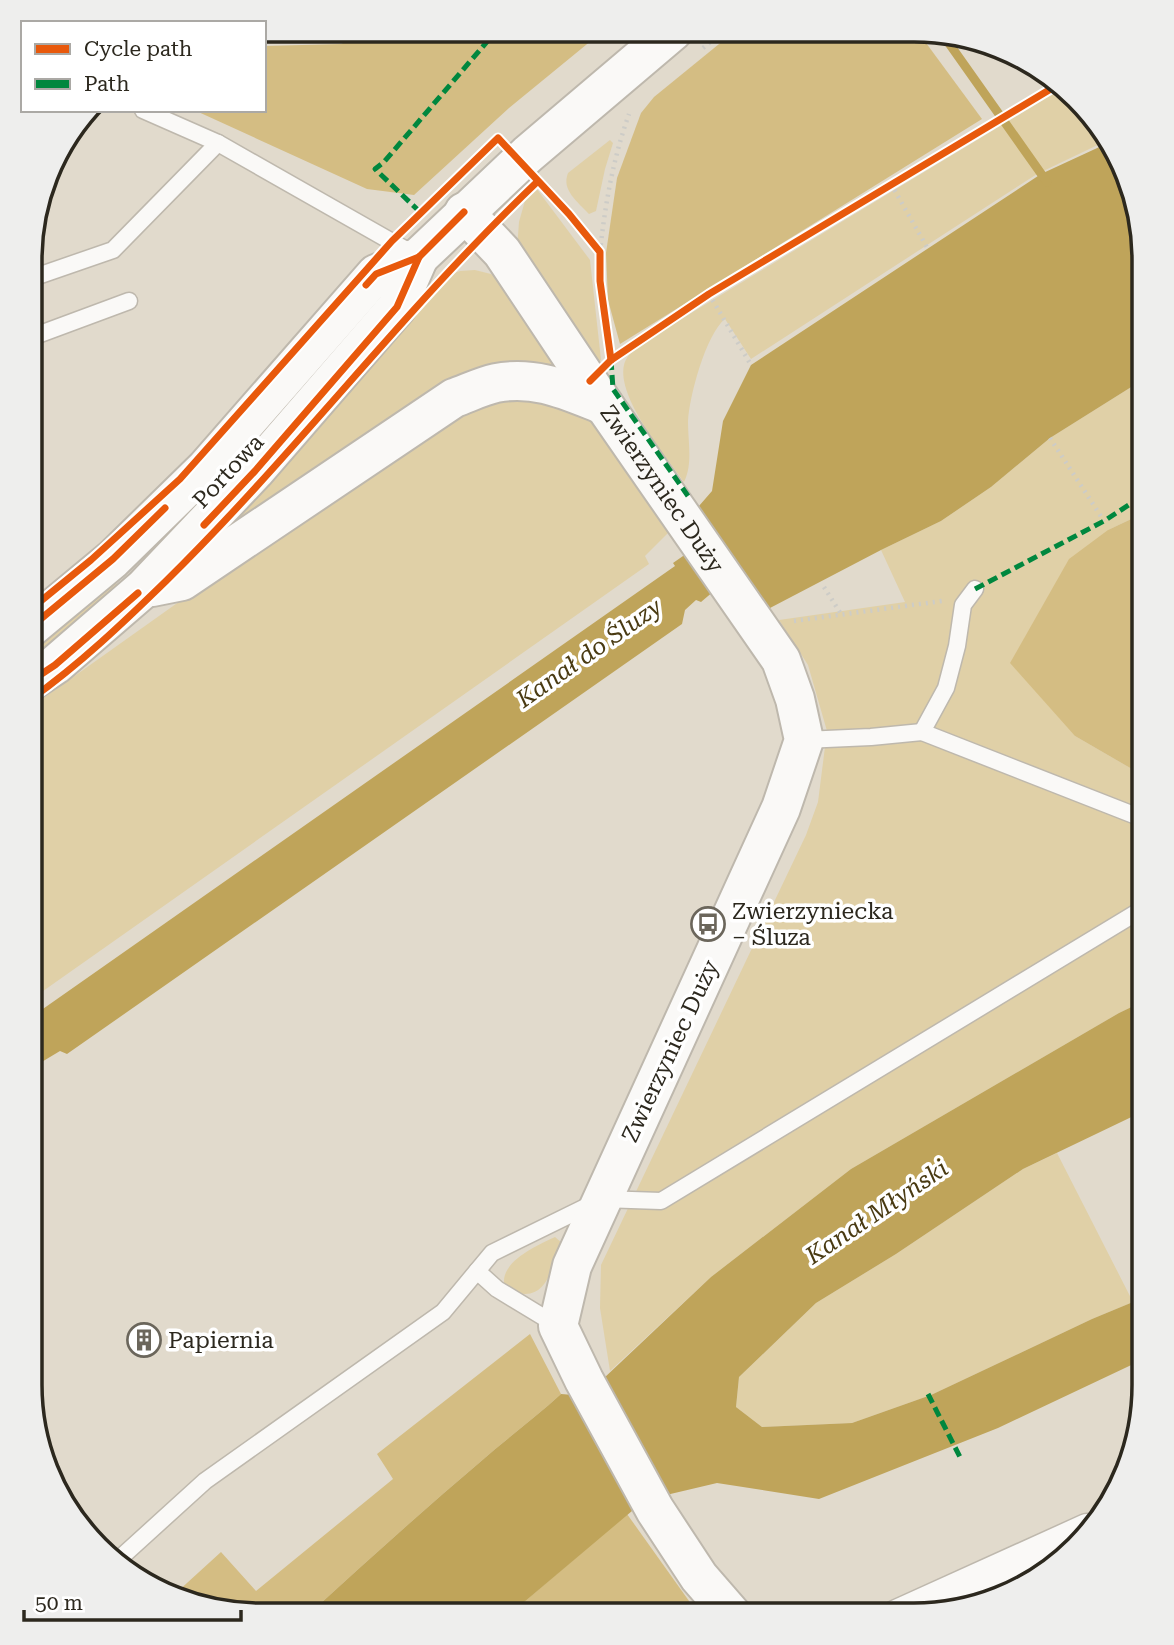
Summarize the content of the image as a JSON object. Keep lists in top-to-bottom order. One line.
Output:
{"streets":{"street":["Portowa","Zwierzyniec Duży"]},"water":["Kanał do Śluzy","Kanał Młyński"],"places":{"bus stop":["Zwierzyniecka – Śluza"],"building":["Papiernia"]},"legend":["Cycle path","Path"],"scale_bar":"50 m"}
